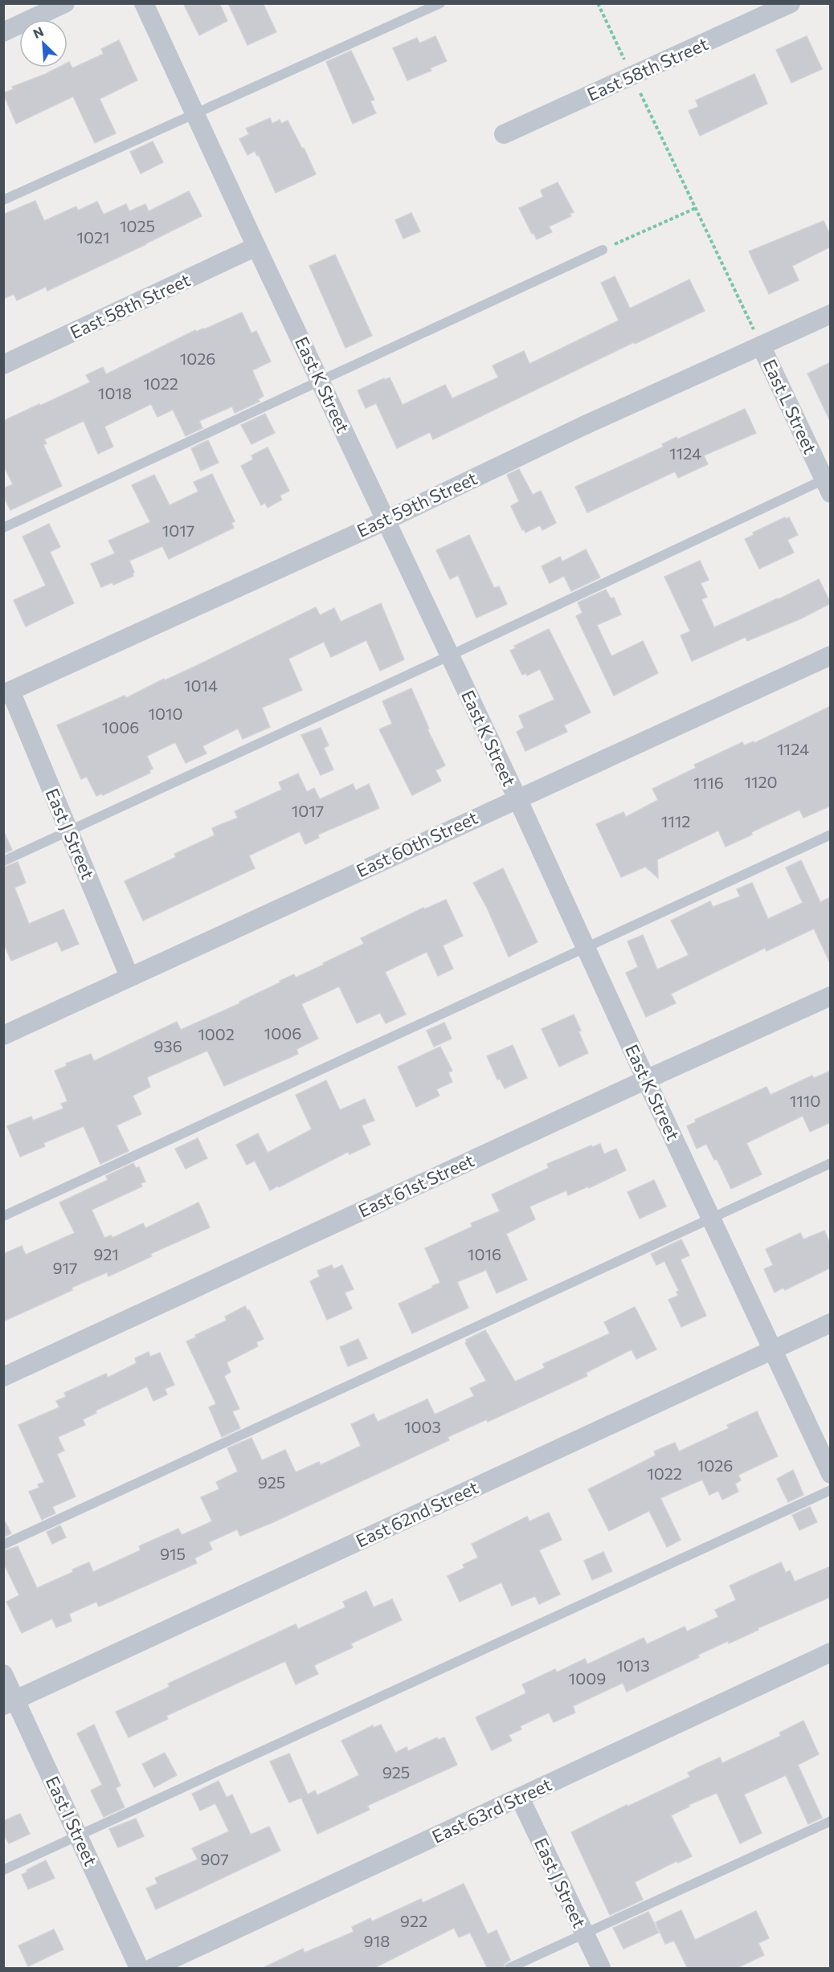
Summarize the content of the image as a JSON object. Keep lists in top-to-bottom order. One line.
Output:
{"streets":{"street":["East 58th Street","East K Street","East L Street","East 59th Street","East J Street","East 60th Street","East 61st Street","East 62nd Street","East 63rd Street","East I Street"]},"crossings":[["East 58th Street","East K Street"],["East K Street","East 59th Street"],["East K Street","East 60th Street"],["East K Street","East 61st Street"],["East K Street","East 62nd Street"],["East L Street","East 59th Street"],["East 59th Street","East J Street"],["East J Street","East 60th Street"],["East J Street","East 63rd Street"],["East 62nd Street","East I Street"]],"house_numbers":["1025","1021","1026","1022","1018","1124","1017","1014","1010","1006","1124","1120","1116","1017","1112","1006","1002","936","1110","921","1016","917","1003","1026","1022","925","915","1013","1009","925","907","922","918"],"north":"top left"}
